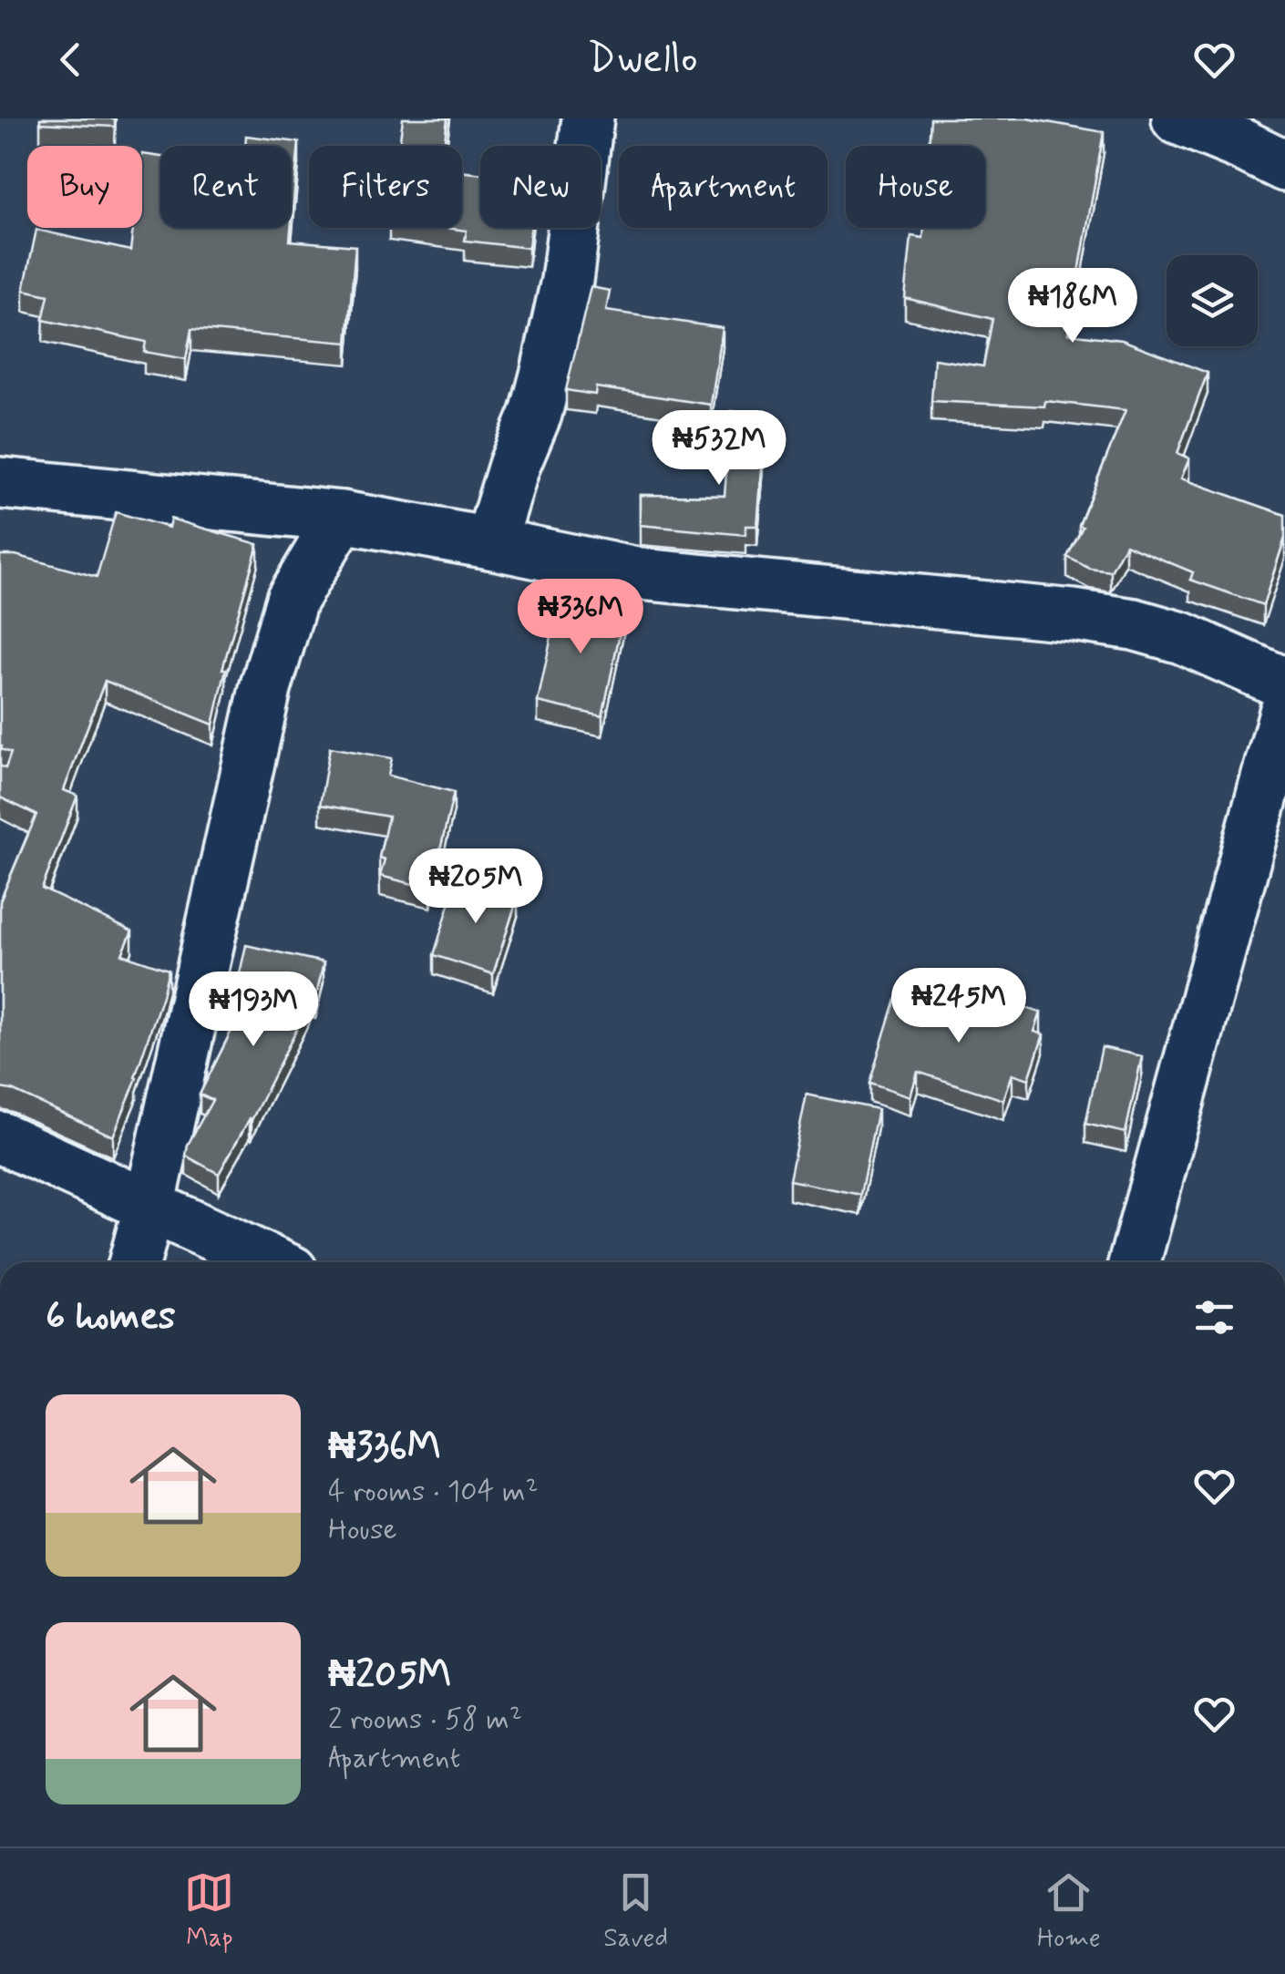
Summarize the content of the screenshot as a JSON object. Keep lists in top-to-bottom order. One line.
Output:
{"page":{"header":"Dwello","chip":["Buy","Rent","Filters","New","Apartment","House"],"price":["₦186M","₦532M","₦336M","₦205M","₦245M","₦193M"],"heading":"6 homes","list":[{"name":"₦336M","note":"4 rooms · 104 m² · House"},{"name":"₦205M","note":"2 rooms · 58 m² · Apartment"}],"tabs":["Map","Saved","Home"]}}
